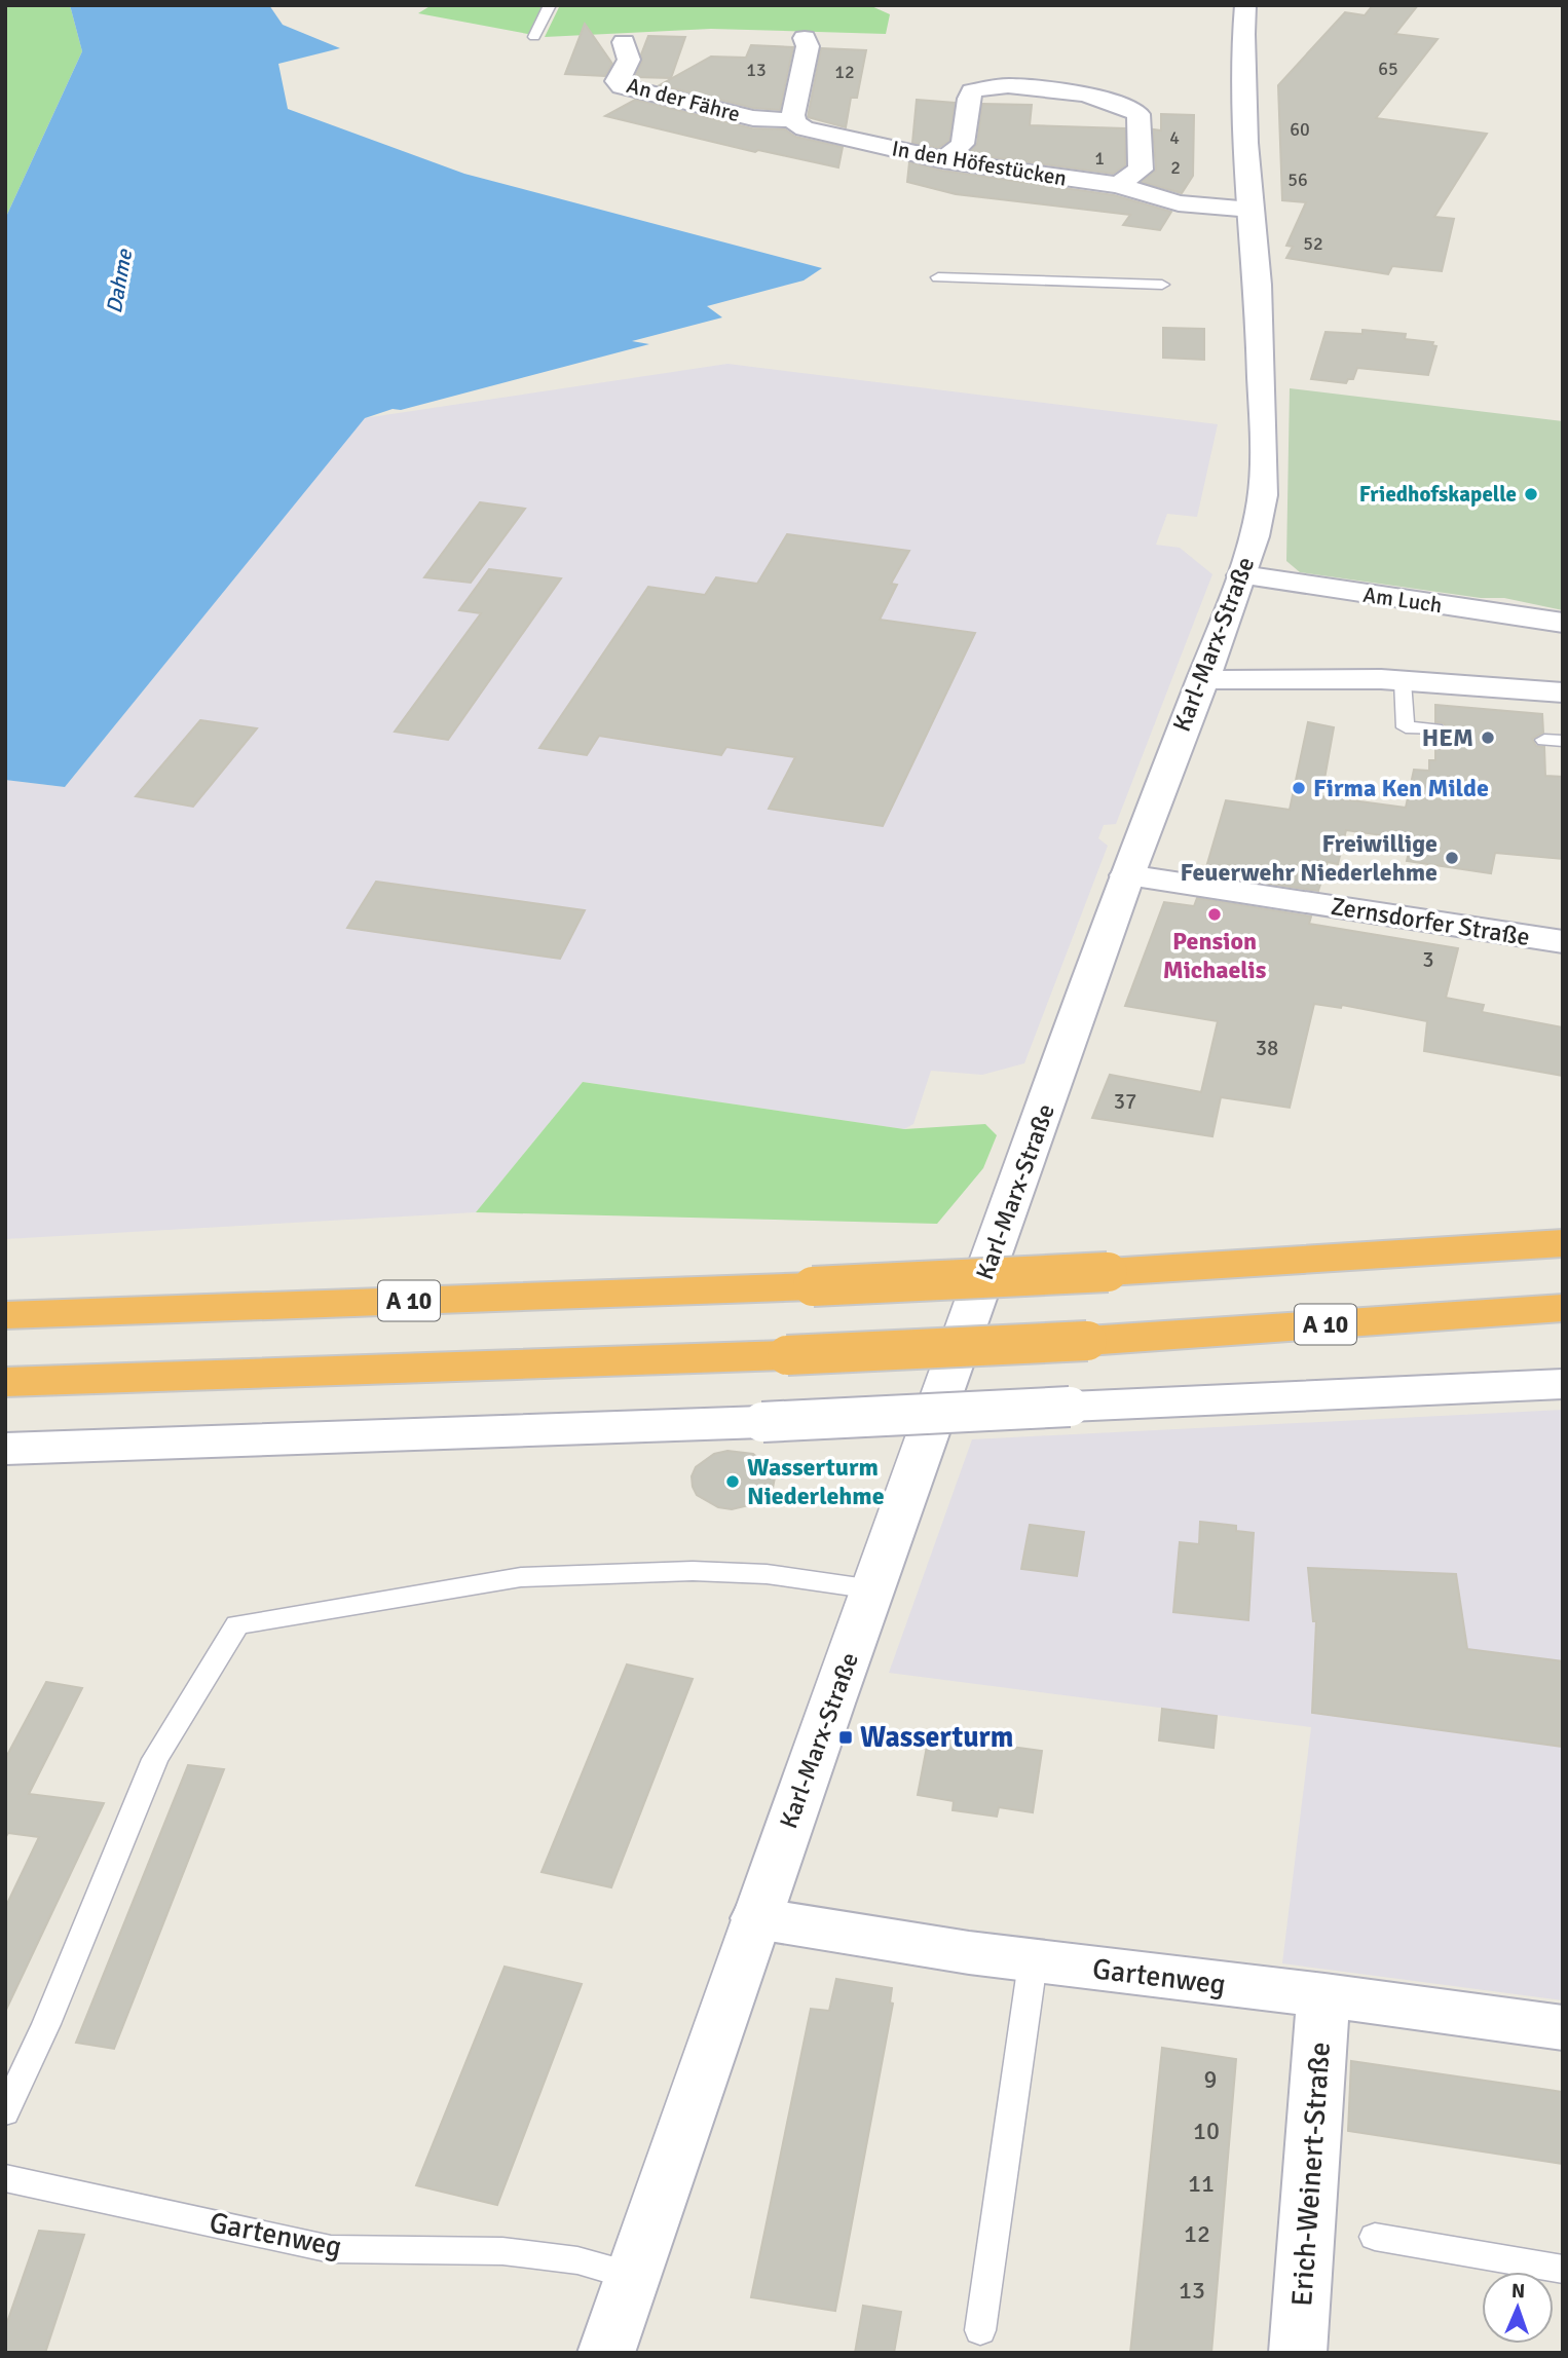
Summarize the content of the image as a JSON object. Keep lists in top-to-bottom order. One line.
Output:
{"streets":{"highway":["A 10"],"street":["An der Fähre","In den Höfestücken","Am Luch","Karl-Marx-Straße","Zernsdorfer Straße","Gartenweg","Erich-Weinert-Straße"]},"crossings":[["An der Fähre","In den Höfestücken"],["In den Höfestücken","Karl-Marx-Straße"],["Am Luch","Karl-Marx-Straße"],["Karl-Marx-Straße","Zernsdorfer Straße"],["Karl-Marx-Straße","Gartenweg"],["Gartenweg","Erich-Weinert-Straße"]],"water":["Dahme"],"places":{"other":["Friedhofskapelle","HEM","Firma Ken Milde","Freiwillige Feuerwehr Niederlehme","Pension Michaelis","Wasserturm Niederlehme"],"transit":["Wasserturm"]},"house_numbers":["65","13","12","60","4","1","2","56","52","3","38","37","9","10","11","12","13"],"north":"top"}
